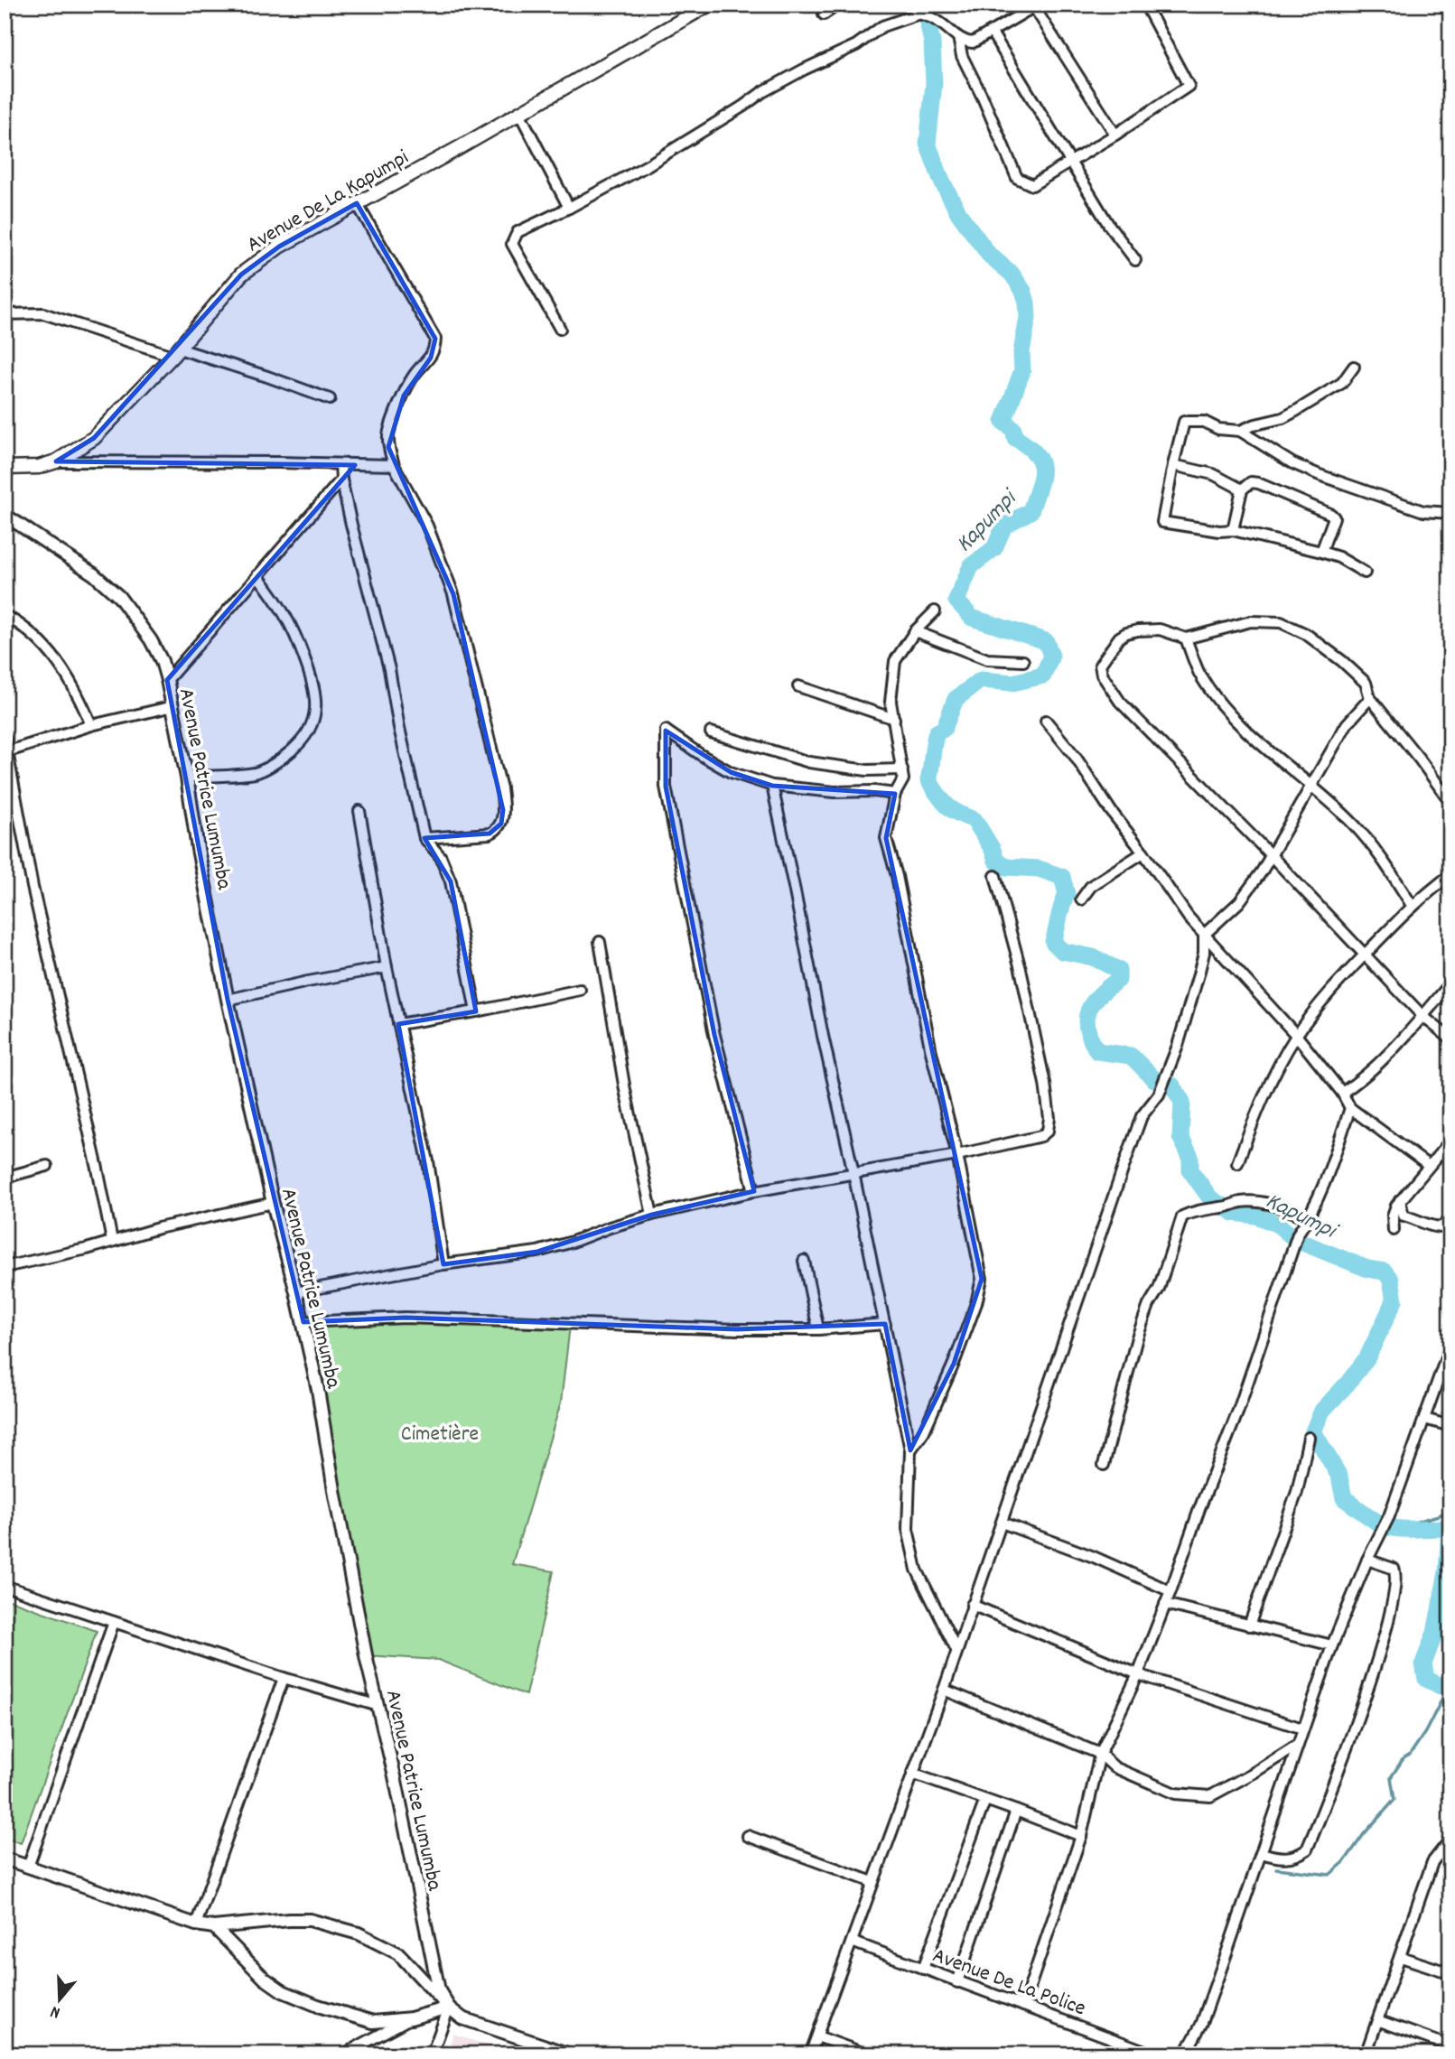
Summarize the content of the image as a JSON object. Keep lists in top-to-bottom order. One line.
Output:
{"streets":{"main road":["Avenue De La Kapumpi"],"street":["Avenue Patrice Lumumba","Avenue De La Police"]},"water":["Kapumpi"],"parks":["Cimetière"],"north":"bottom"}
